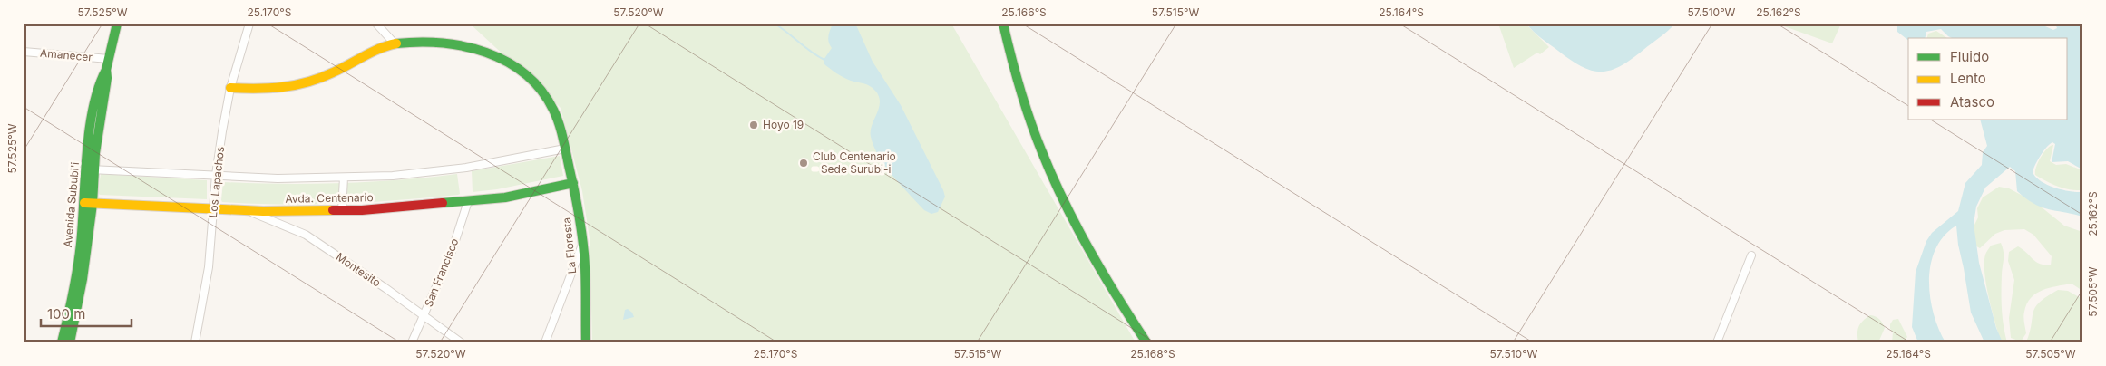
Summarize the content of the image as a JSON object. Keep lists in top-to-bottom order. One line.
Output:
{"streets":{"street":["Amanecer","Los Lapachos","Avda. Centenario","Avenida Sububi'i","La Floresta","Montesito","San Francisco"]},"crossings":[["Amanecer","Avenida Sububi'i"],["Los Lapachos","Avda. Centenario"],["Avda. Centenario","Avenida Sububi'i"],["Avda. Centenario","La Floresta"],["Avda. Centenario","Montesito"],["Avda. Centenario","San Francisco"],["Montesito","San Francisco"]],"places":["Hoyo 19","Club Centenario - Sede Surubi-i"],"legend":["Fluido","Lento","Atasco"],"scale_bar":"100 m","coordinates":["57.525°W","25.170°S","57.520°W","25.166°S","57.515°W","25.164°S","57.510°W","25.162°S","57.505°W","25.168°S"]}
